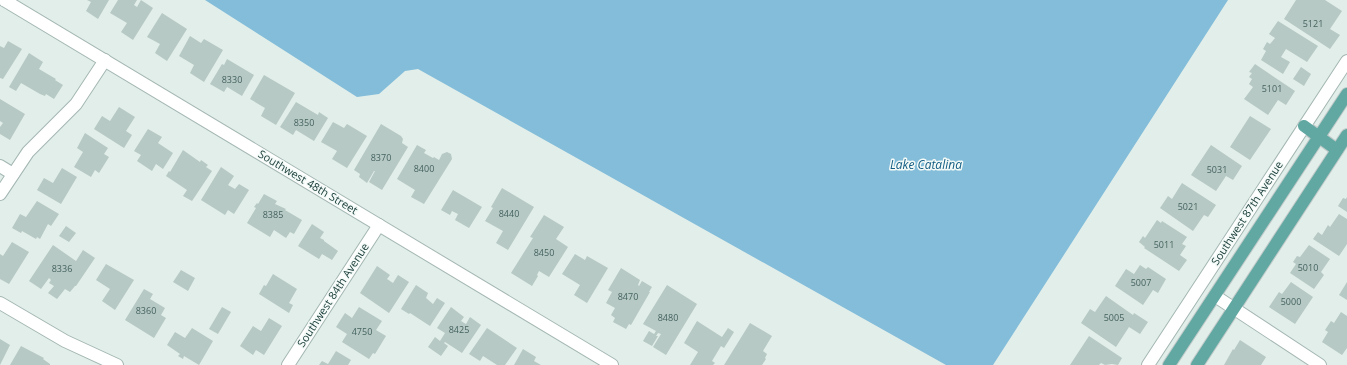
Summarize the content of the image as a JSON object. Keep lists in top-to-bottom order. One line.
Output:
{"streets":{"main road":["Southwest 87th Avenue"],"street":["Southwest 48th Street","Southwest 84th Avenue"]},"crossings":[["Southwest 48th Street","Southwest 84th Avenue"]],"water":["Lake Catalina"],"house_numbers":["5121","8330","5101","8350","8370","8400","5031","5021","8440","8385","5011","8450","5010","8336","5007","8470","5000","8360","8480","5005","8425","4750"]}
